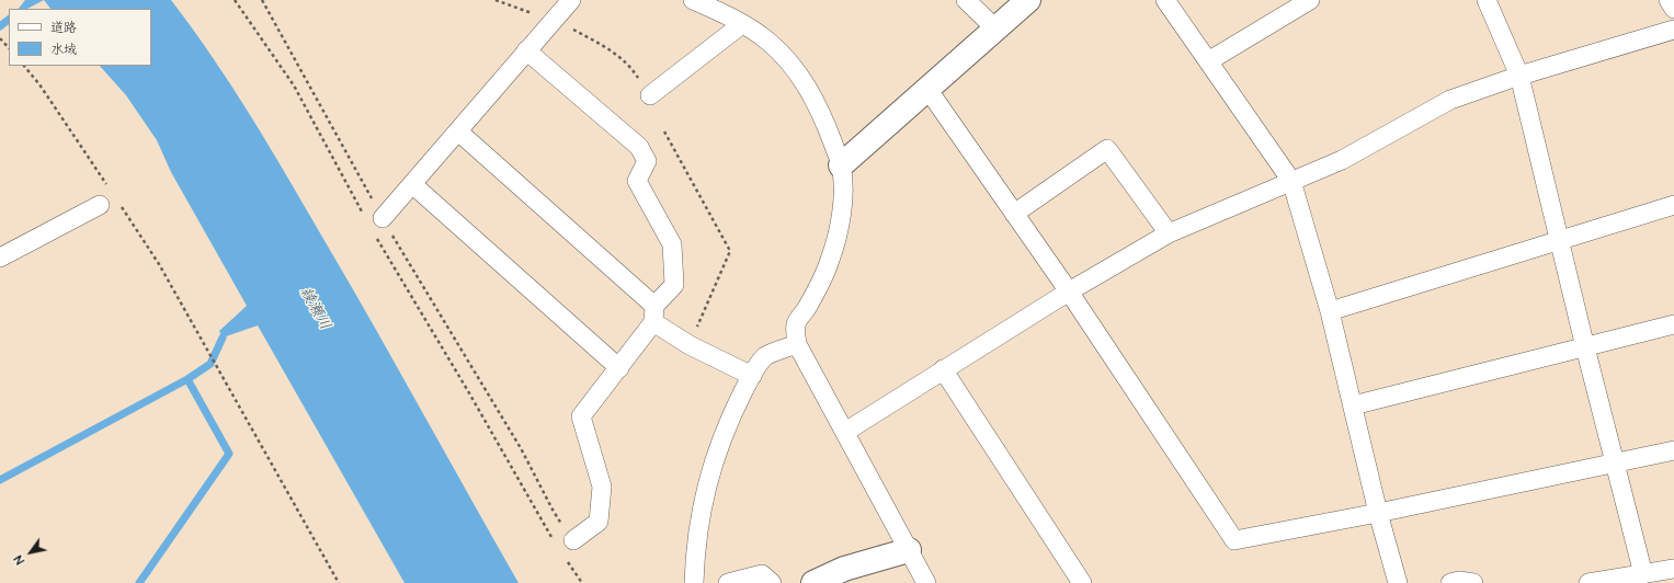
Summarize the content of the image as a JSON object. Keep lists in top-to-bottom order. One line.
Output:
{"water":["綾瀬川"],"legend":["道路","水域"],"north":"bottom left"}
